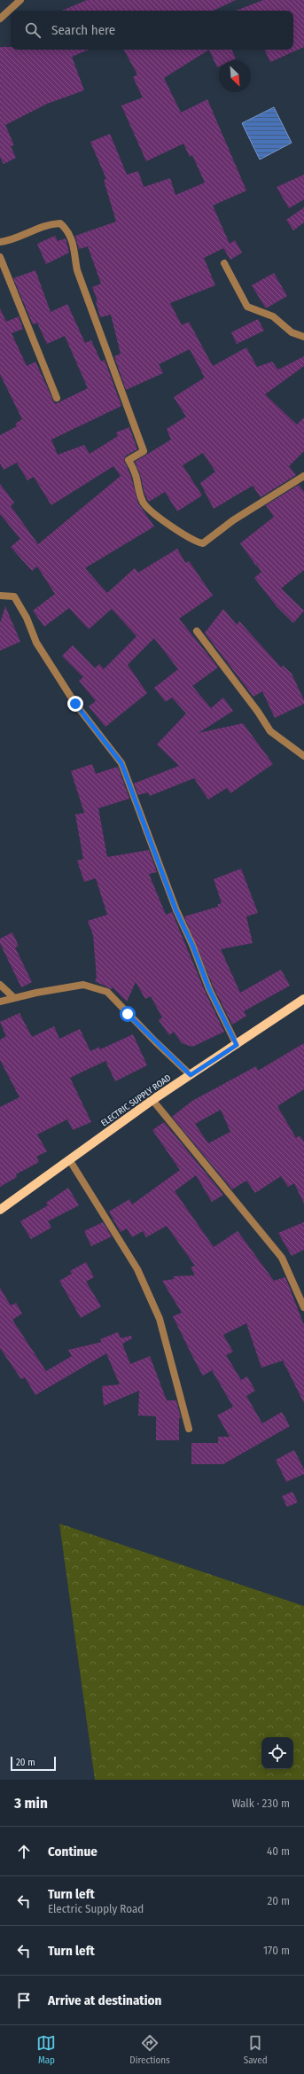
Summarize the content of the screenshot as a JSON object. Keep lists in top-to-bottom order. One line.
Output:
{"streets":{"main road":["ELECTRIC SUPPLY ROAD"]},"scale_bar":"20 m","north":"bottom right","page":{"search":"Search here","scale":"20 m","heading":["3 min","Walk · 230 m"],"list":[["Continue","40 m"],["Turn left","Electric Supply Road","20 m"],["Turn left","170 m"],"Arrive at destination"],"nav":["Map","Directions","Saved"]}}
